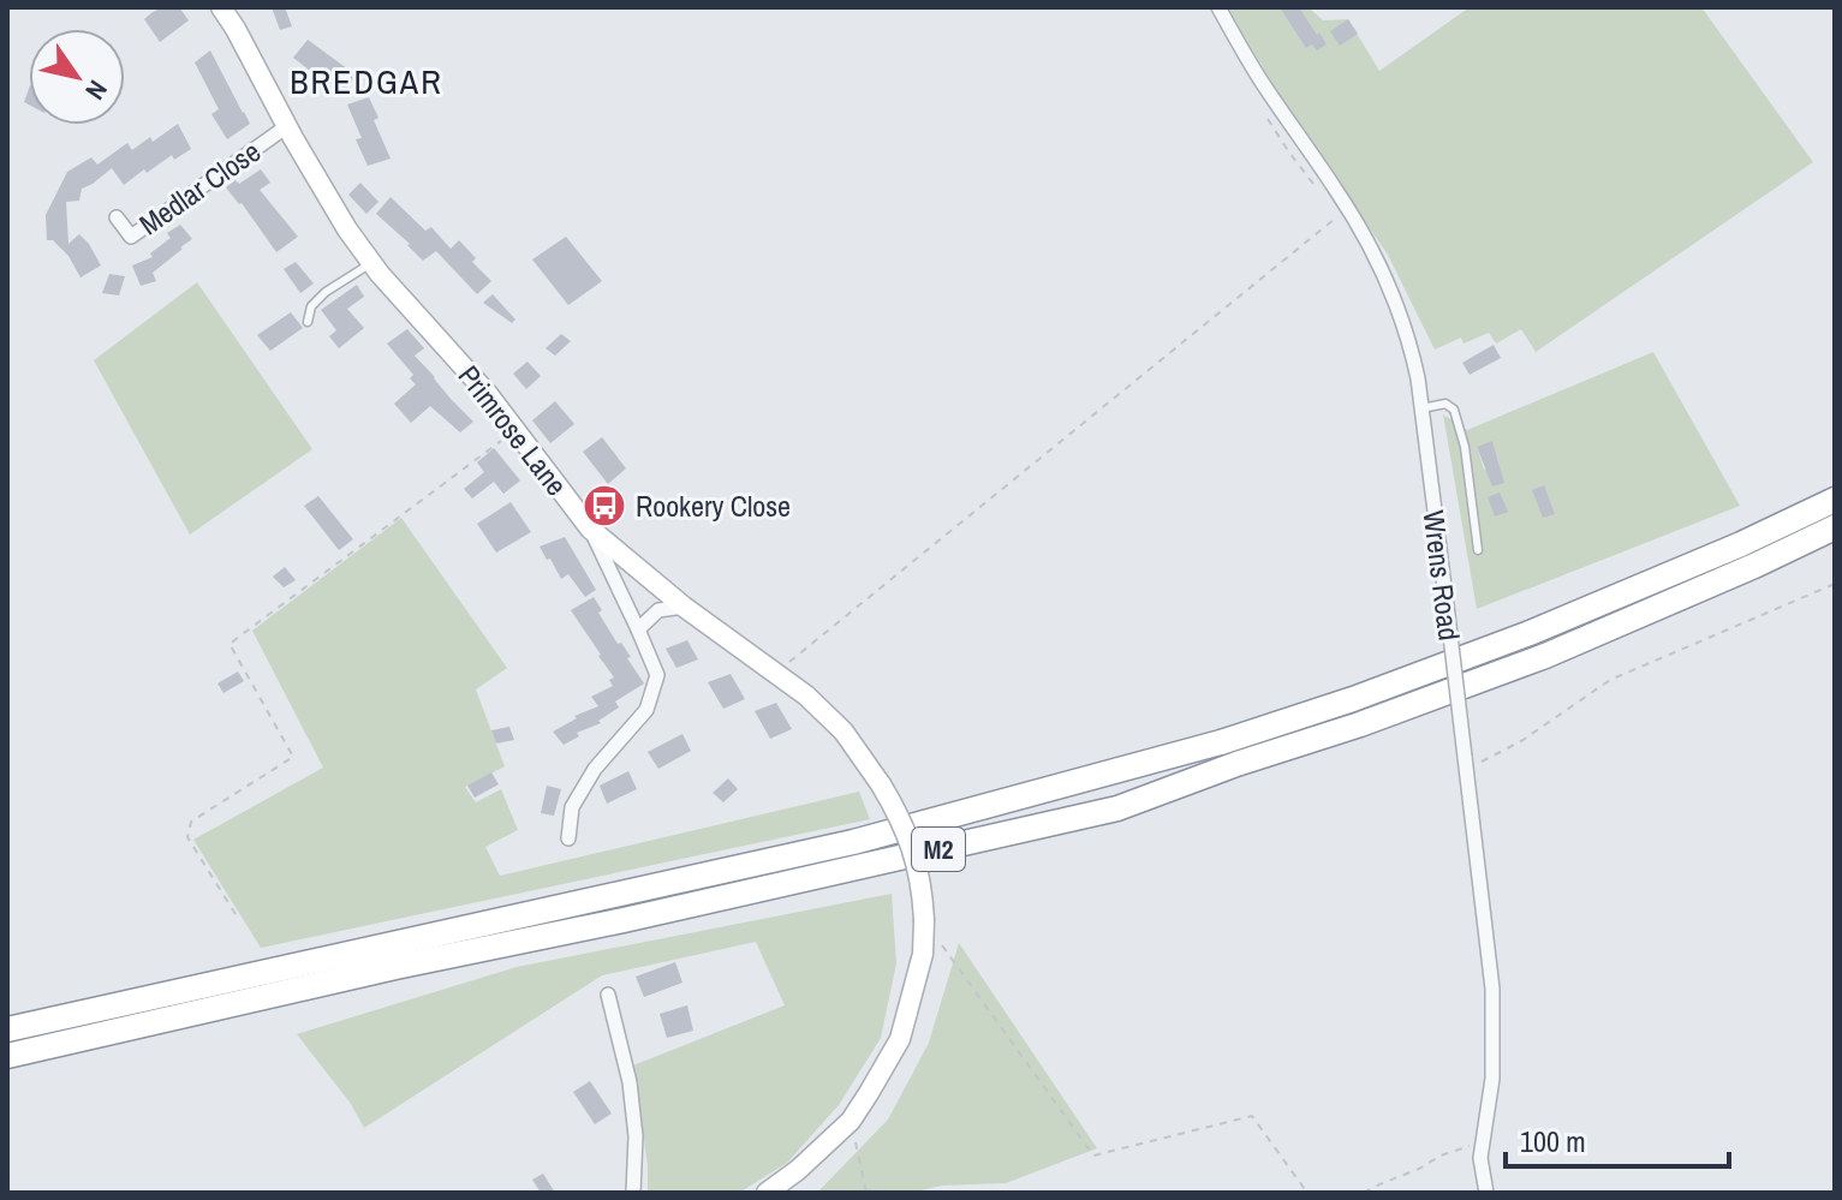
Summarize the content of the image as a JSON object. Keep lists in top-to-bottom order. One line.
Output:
{"streets":{"highway":["M2"],"street":["Medlar Close","Primrose Lane","Wrens Road"]},"crossings":[["Medlar Close","Primrose Lane"]],"districts":["BREDGAR"],"places":{"bus stop":["Rookery Close"]},"scale_bar":"100 m","north":"bottom right"}
